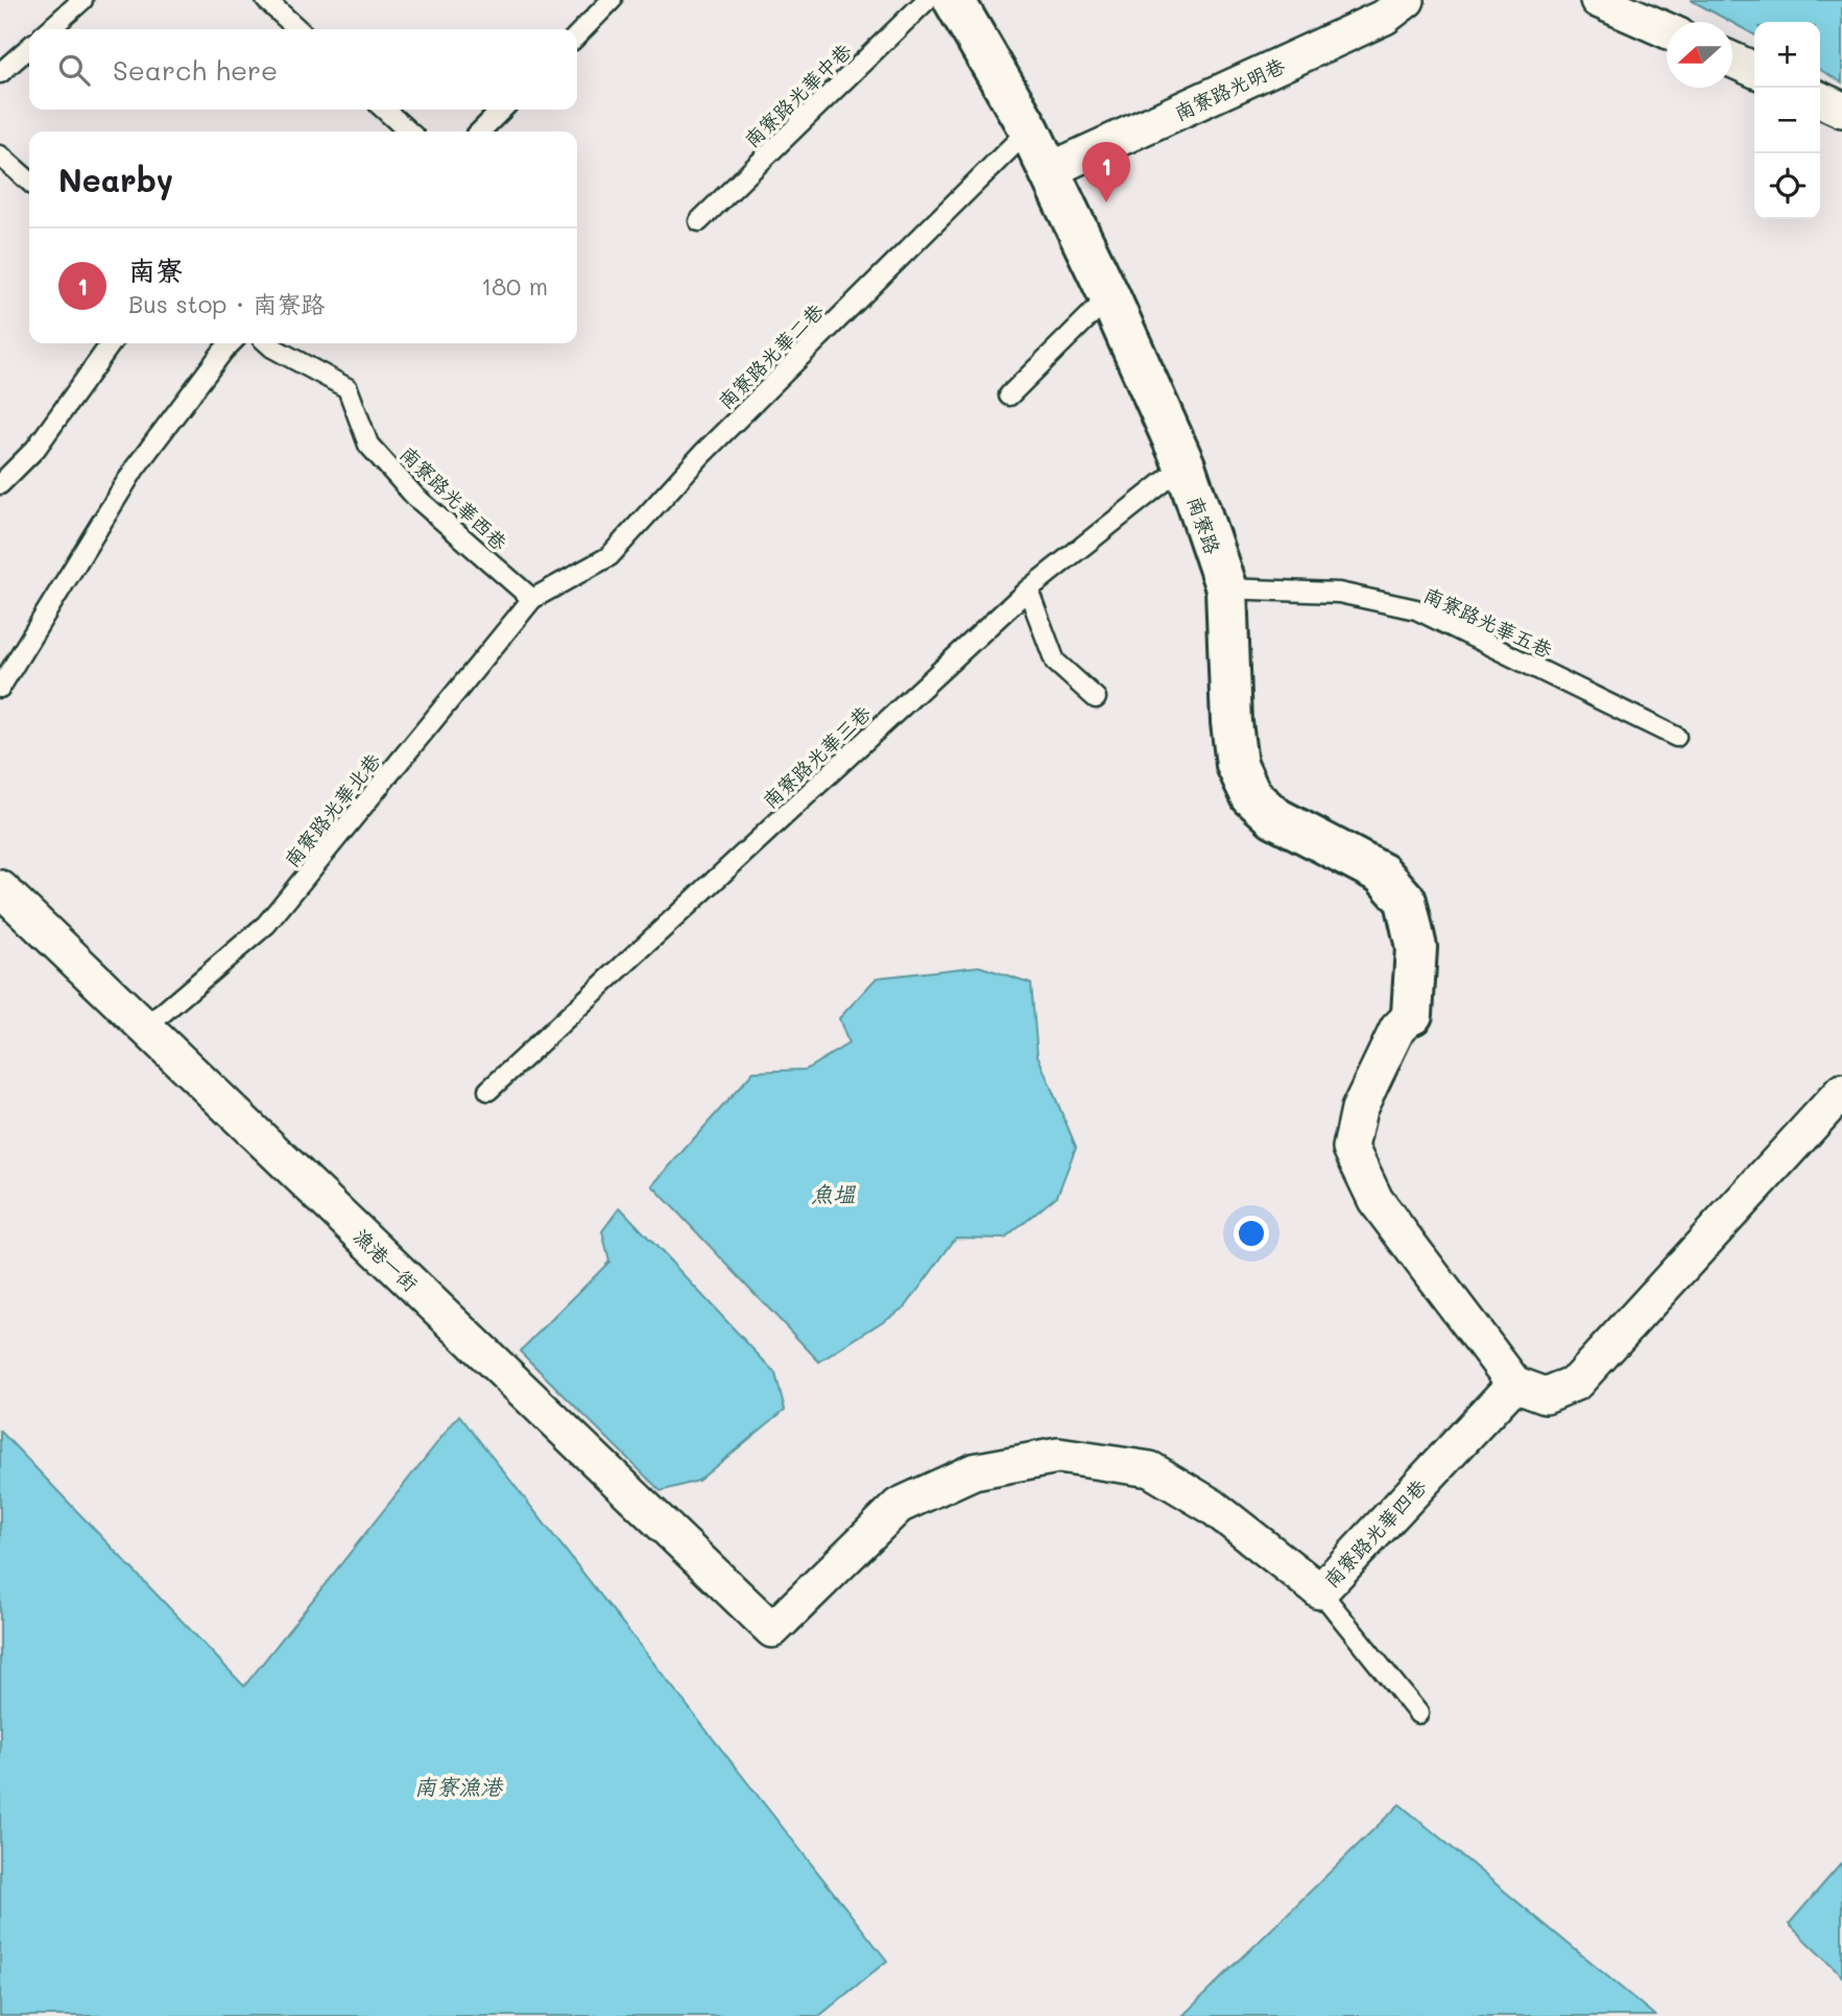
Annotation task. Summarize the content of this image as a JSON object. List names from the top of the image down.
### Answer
{
  "streets": {
    "street": [
      "南寮路光明巷",
      "南寮路",
      "漁港一街",
      "南寮路光華四巷"
    ],
    "lane": [
      "南寮路光華中巷",
      "南寮路光華二巷",
      "南寮路光華西巷",
      "南寮路光華五巷",
      "南寮路光華三巷",
      "南寮路光華北巷"
    ]
  },
  "crossings": [
    ["南寮路光明巷", "南寮路"],
    ["南寮路光華二巷", "南寮路光華西巷"],
    ["南寮路光華二巷", "南寮路"],
    ["南寮路光華二巷", "南寮路光華北巷"],
    ["南寮路光華西巷", "南寮路光華北巷"],
    ["南寮路", "南寮路光華五巷"],
    ["南寮路", "南寮路光華三巷"],
    ["南寮路光華北巷", "漁港一街"],
    ["漁港一街", "南寮路光華四巷"]
  ],
  "water": ["魚塭", "南寮漁港"],
  "north": "left",
  "page": {
    "map_buttons": ["+", "−"],
    "search": "Search here",
    "heading": "Nearby",
    "pins": "1",
    "list": [
      {
        "mark": "1",
        "name": "南寮",
        "note": "Bus stop · 南寮路",
        "value": "180 m"
      }
    ]
  }
}
